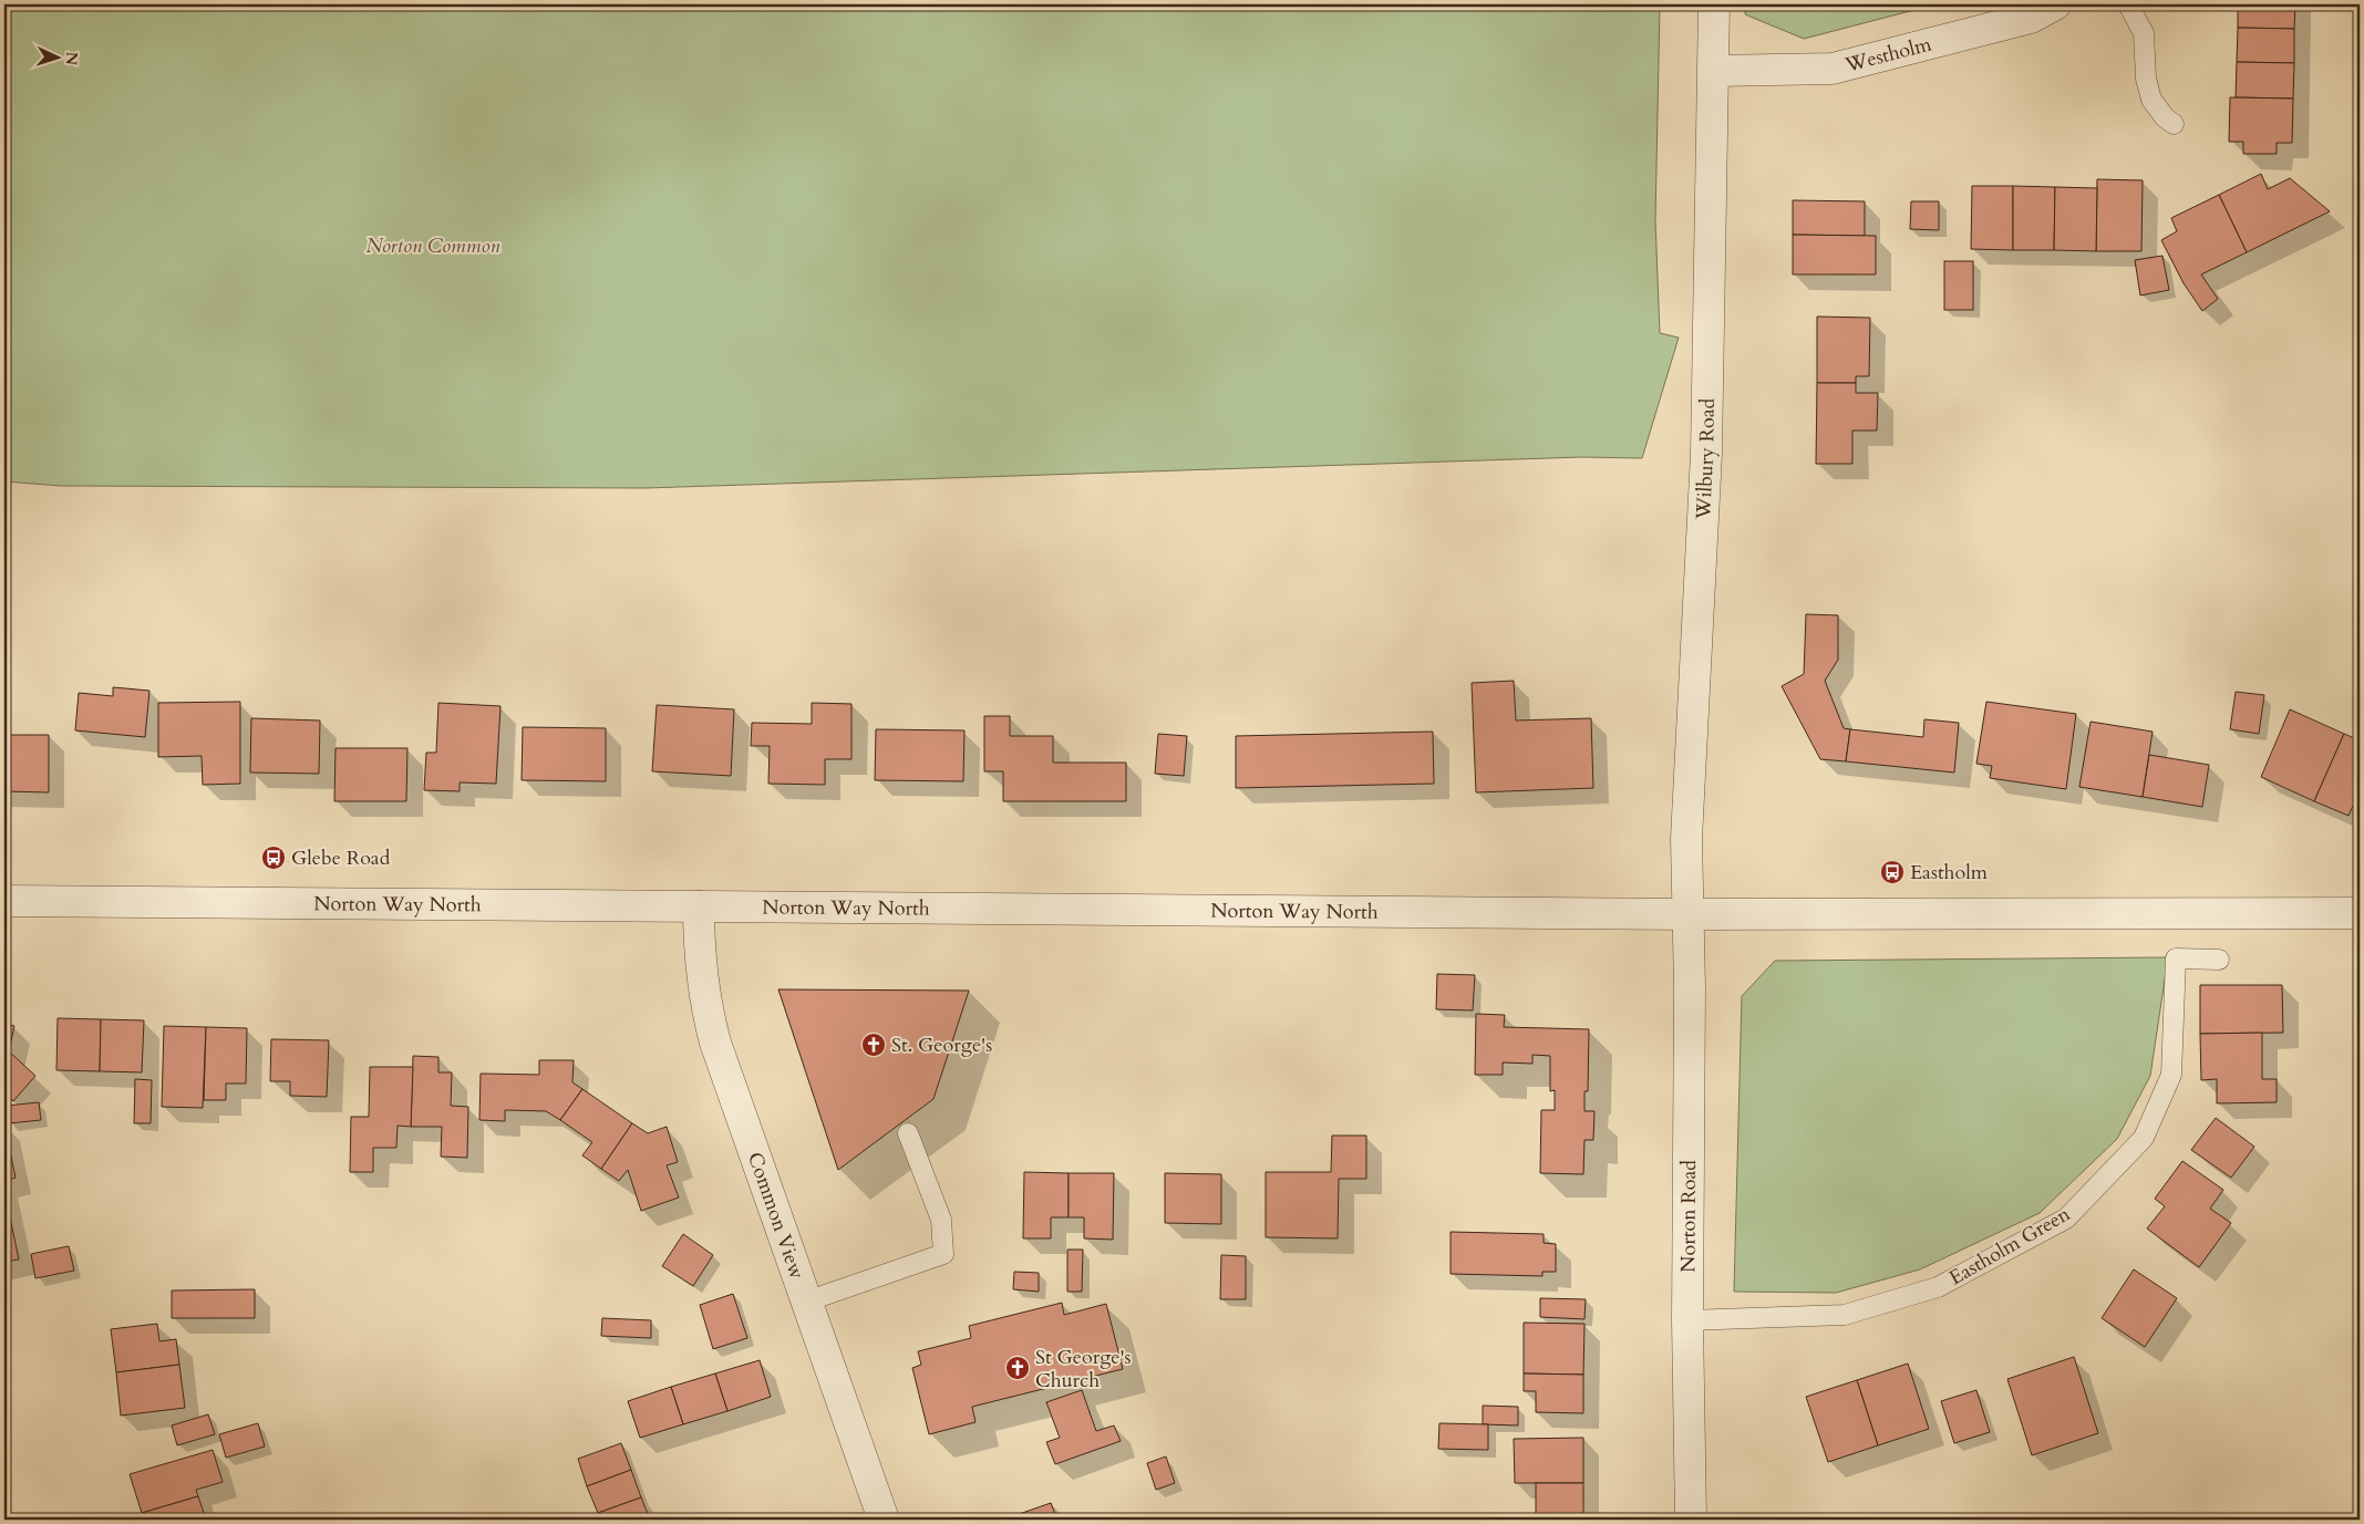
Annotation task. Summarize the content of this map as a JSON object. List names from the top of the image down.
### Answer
{
  "streets": {
    "street": [
      "Westholm",
      "Wilbury Road",
      "Norton Way North",
      "Common View",
      "Norton Road"
    ],
    "lane": ["Eastholm Green"]
  },
  "crossings": [
    ["Westholm", "Wilbury Road"],
    ["Wilbury Road", "Norton Way North"],
    ["Wilbury Road", "Norton Road"],
    ["Norton Way North", "Common View"],
    ["Norton Way North", "Norton Road"],
    ["Norton Road", "Eastholm Green"]
  ],
  "parks": ["Norton Common"],
  "places": {
    "bus stop": ["Glebe Road", "Eastholm"],
    "church": ["St. George's", "St George's Church"]
  },
  "north": "right"
}
